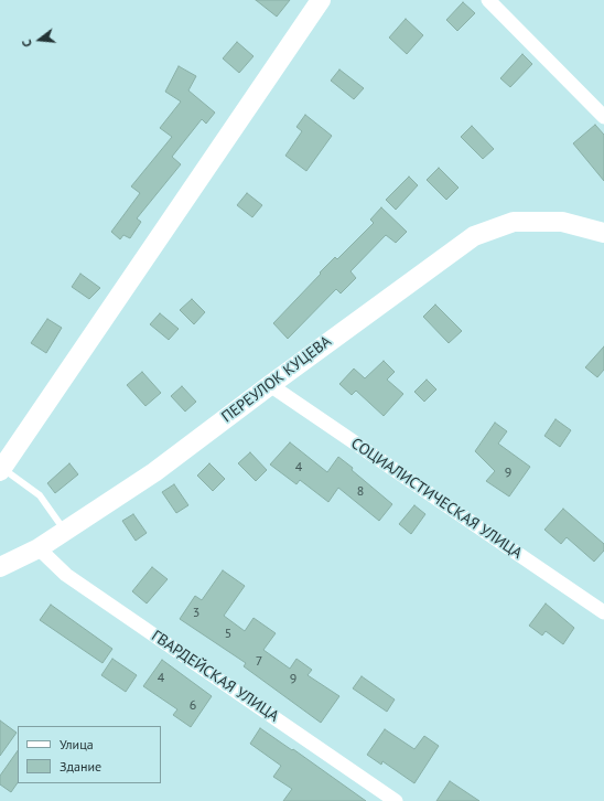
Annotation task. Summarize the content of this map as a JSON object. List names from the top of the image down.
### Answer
{
  "streets": {
    "street": ["ПЕРЕУЛОК КУЦЕВА", "СОЦИАЛИСТИЧЕСКАЯ УЛИЦА", "ГВАРДЕЙСКАЯ УЛИЦА"]
  },
  "crossings": [
    ["ПЕРЕУЛОК КУЦЕВА", "СОЦИАЛИСТИЧЕСКАЯ УЛИЦА"],
    ["ПЕРЕУЛОК КУЦЕВА", "ГВАРДЕЙСКАЯ УЛИЦА"]
  ],
  "house_numbers": [
    "4",
    "9",
    "8",
    "3",
    "5",
    "7",
    "4",
    "9",
    "6"
  ],
  "legend": ["Улица", "Здание"],
  "north": "left"
}
